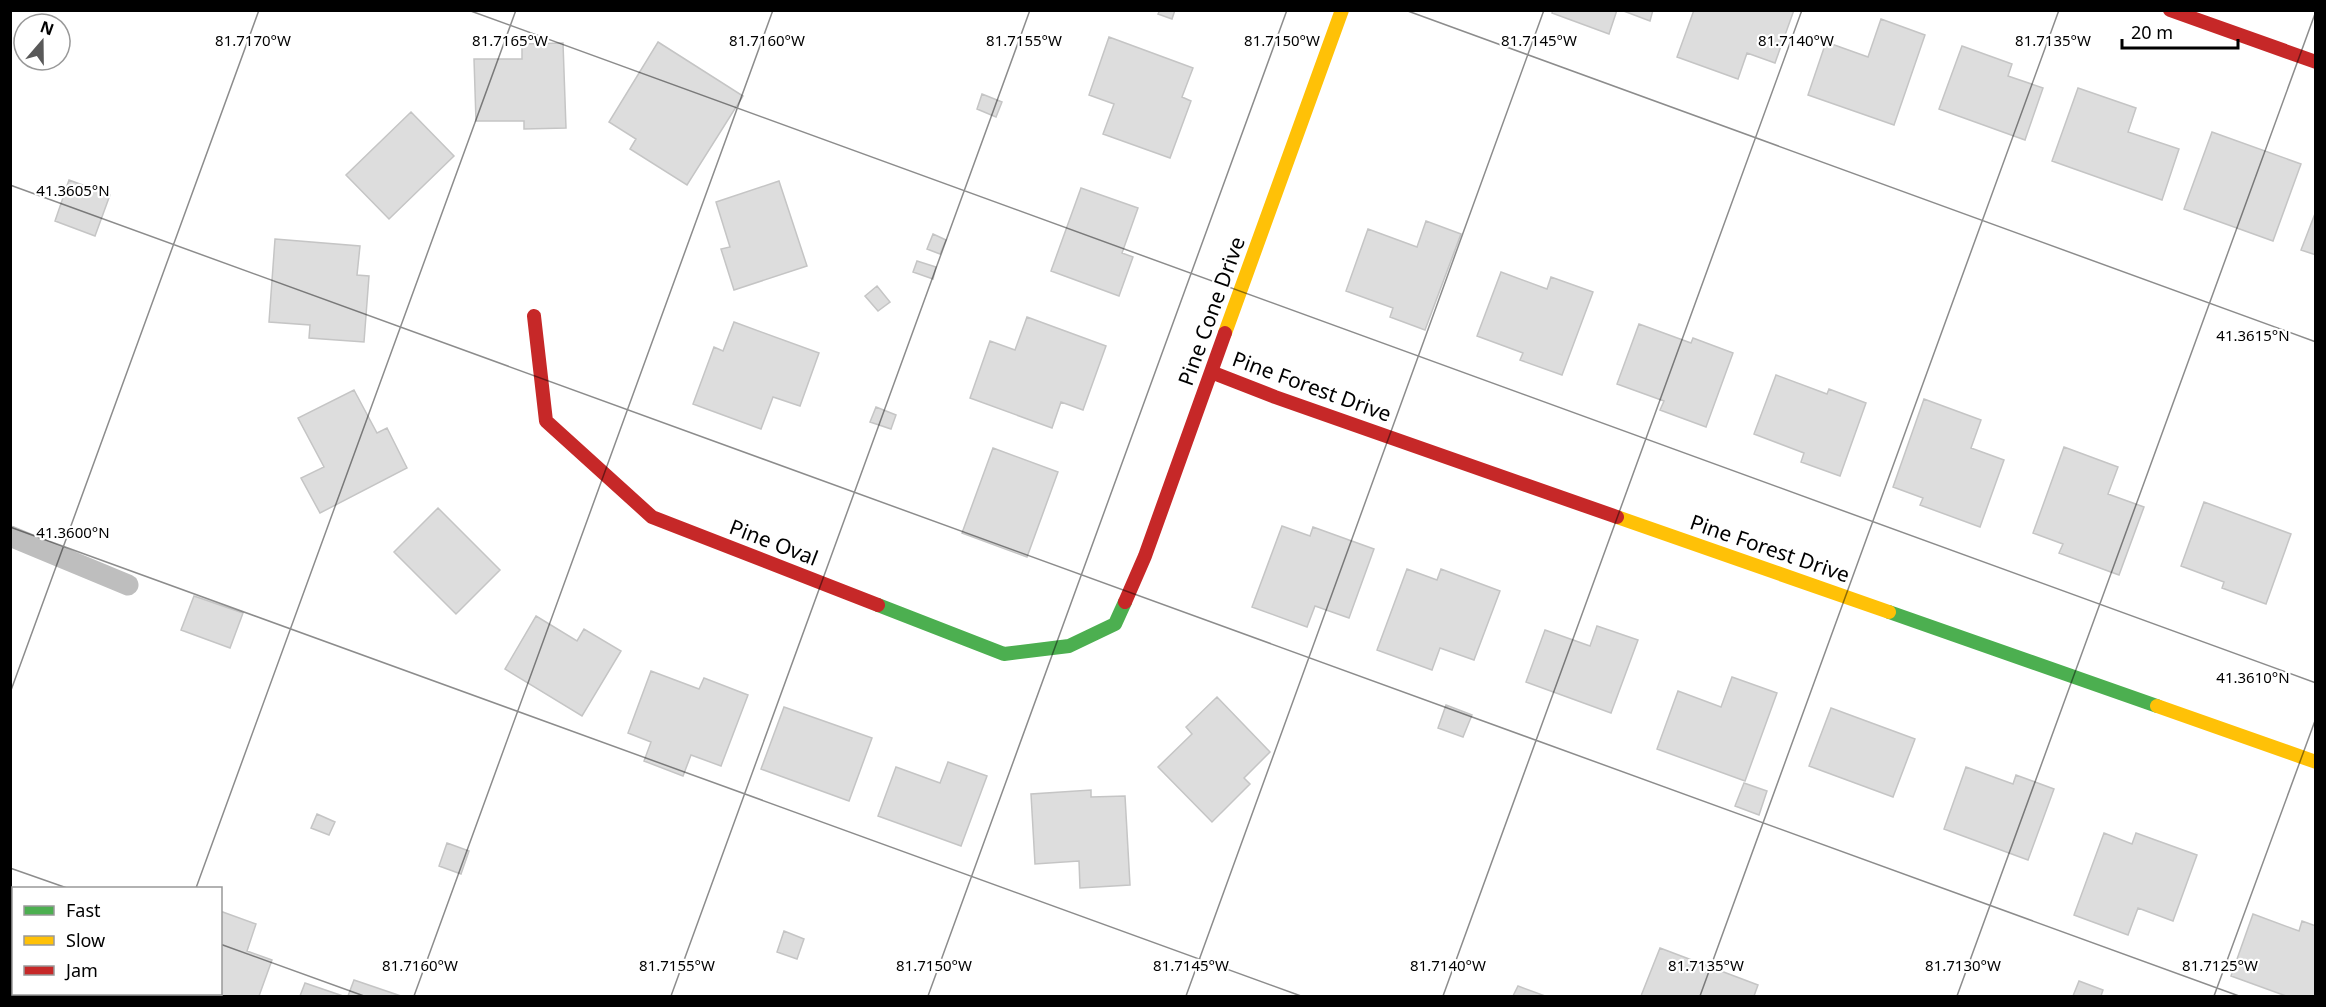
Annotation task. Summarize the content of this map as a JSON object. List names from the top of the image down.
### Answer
{
  "streets": {
    "street": ["Pine Cone Drive", "Pine Forest Drive", "Pine Oval"]
  },
  "crossings": [
    ["Pine Cone Drive", "Pine Forest Drive"],
    ["Pine Cone Drive", "Pine Oval"]
  ],
  "legend": ["Fast", "Slow", "Jam"],
  "scale_bar": "20 m",
  "north": "top",
  "coordinates": [
    "81.7150°W",
    "81.7145°W",
    "81.7140°W",
    "81.7135°W",
    "81.7170°W",
    "81.7165°W",
    "81.7160°W",
    "81.7155°W",
    "41.3605°N",
    "41.3615°N",
    "41.3600°N",
    "41.3610°N",
    "81.7130°W",
    "81.7125°W"
  ]
}
